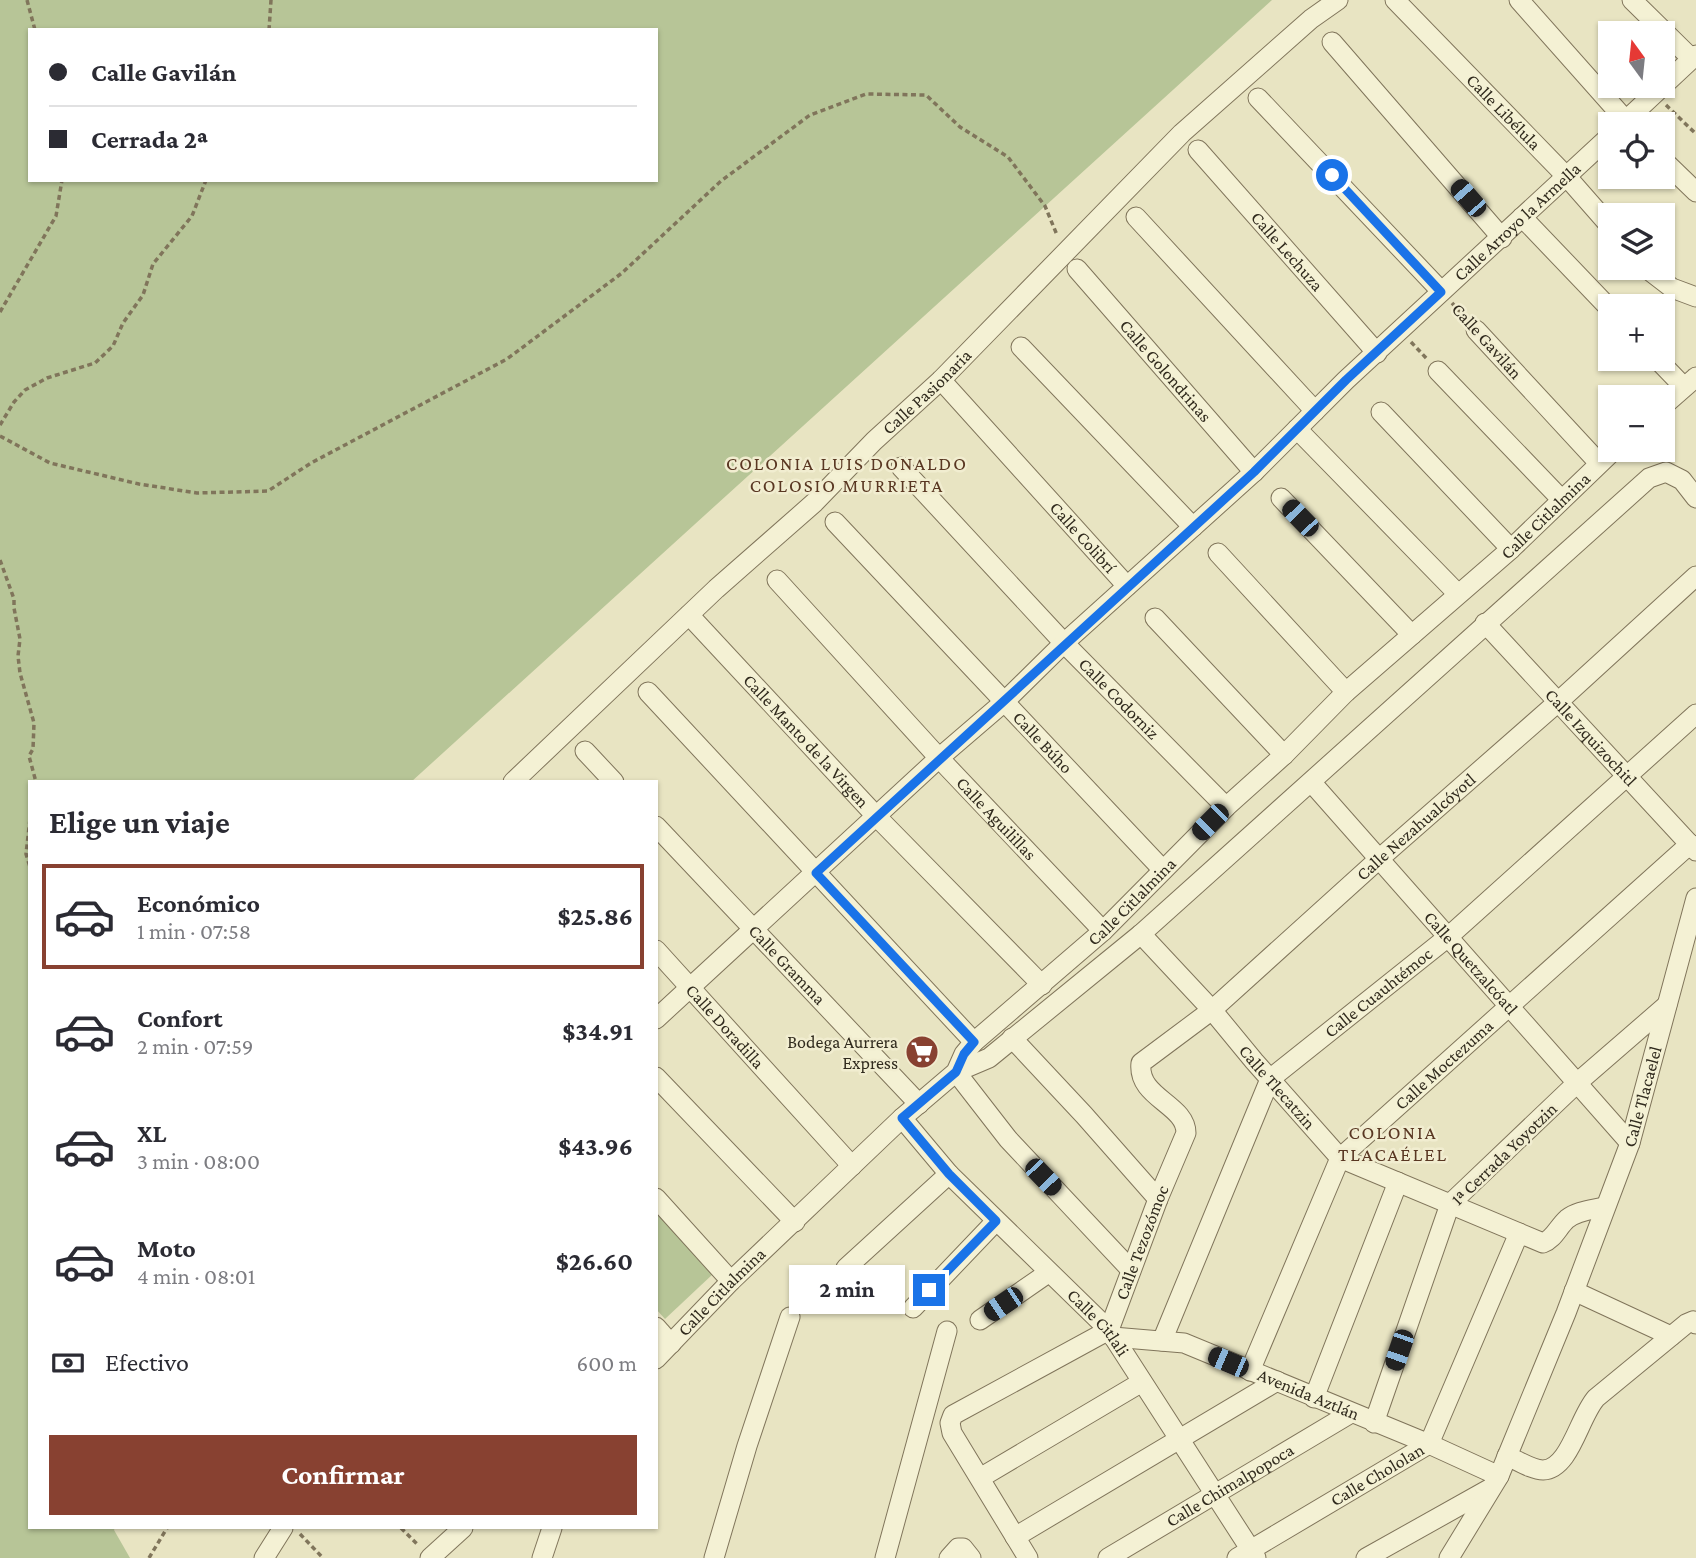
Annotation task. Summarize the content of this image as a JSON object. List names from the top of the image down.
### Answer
{
  "streets": {
    "street": [
      "Calle Libélula",
      "Calle Arroyo la Armella",
      "Calle Lechuza",
      "Calle Gavilán",
      "Calle Golondrinas",
      "Calle Pasionaria",
      "Calle Citlalmina",
      "Calle Colibrí",
      "Calle Codorniz",
      "Calle Izquizochitl",
      "Calle Manto de la Virgen",
      "Calle Búho",
      "Calle Aguilillas",
      "Calle Nezahualcóyotl",
      "Calle Quetzalcóatl",
      "Calle Gramma",
      "Calle Cuauhtémoc",
      "Calle Doradilla",
      "Calle Moctezuma",
      "Calle Tlecatzin",
      "Calle Tlacaelel",
      "1ª Cerrada Yoyotzin",
      "Calle Tezozómoc",
      "Calle Citlali",
      "Avenida Aztlán",
      "Calle Chololan",
      "Calle Chimalpopoca"
    ]
  },
  "crossings": [
    ["Calle Libélula", "Calle Arroyo la Armella"],
    ["Calle Arroyo la Armella", "Calle Lechuza"],
    ["Calle Arroyo la Armella", "Calle Gavilán"],
    ["Calle Arroyo la Armella", "Calle Golondrinas"],
    ["Calle Arroyo la Armella", "Calle Colibrí"],
    ["Calle Arroyo la Armella", "Calle Codorniz"],
    ["Calle Arroyo la Armella", "Calle Manto de la Virgen"],
    ["Calle Arroyo la Armella", "Calle Búho"],
    ["Calle Arroyo la Armella", "Calle Aguilillas"],
    ["Calle Arroyo la Armella", "Calle Gramma"],
    ["Calle Arroyo la Armella", "Calle Doradilla"],
    ["Calle Gavilán", "Calle Citlalmina"],
    ["Calle Golondrinas", "Calle Pasionaria"],
    ["Calle Pasionaria", "Calle Colibrí"],
    ["Calle Pasionaria", "Calle Manto de la Virgen"],
    ["Calle Citlalmina", "Calle Codorniz"],
    ["Calle Citlalmina", "Calle Manto de la Virgen"],
    ["Calle Citlalmina", "Calle Búho"],
    ["Calle Citlalmina", "Calle Aguilillas"],
    ["Calle Citlalmina", "Calle Gramma"],
    ["Calle Citlalmina", "Calle Doradilla"],
    ["Calle Citlalmina", "Calle Citlali"],
    ["Calle Izquizochitl", "Calle Nezahualcóyotl"],
    ["Calle Izquizochitl", "Calle Cuauhtémoc"],
    ["Calle Izquizochitl", "Calle Moctezuma"],
    ["Calle Nezahualcóyotl", "Calle Quetzalcóatl"],
    ["Calle Nezahualcóyotl", "Calle Tlecatzin"],
    ["Calle Nezahualcóyotl", "Calle Tezozómoc"],
    ["Calle Quetzalcóatl", "Calle Cuauhtémoc"],
    ["Calle Quetzalcóatl", "Calle Moctezuma"],
    ["Calle Quetzalcóatl", "Calle Tlacaelel"],
    ["Calle Quetzalcóatl", "1ª Cerrada Yoyotzin"],
    ["Calle Cuauhtémoc", "Calle Tlecatzin"],
    ["Calle Cuauhtémoc", "Avenida Aztlán"],
    ["Calle Moctezuma", "Calle Tlecatzin"],
    ["Calle Moctezuma", "Avenida Aztlán"],
    ["Calle Tlecatzin", "Calle Tlacaelel"],
    ["Calle Tlecatzin", "1ª Cerrada Yoyotzin"],
    ["Calle Tlecatzin", "Calle Chololan"],
    ["Calle Tlacaelel", "1ª Cerrada Yoyotzin"],
    ["Calle Tlacaelel", "Avenida Aztlán"],
    ["1ª Cerrada Yoyotzin", "Avenida Aztlán"],
    ["Calle Tezozómoc", "Calle Citlali"],
    ["Calle Tezozómoc", "Avenida Aztlán"],
    ["Calle Citlali", "Avenida Aztlán"],
    ["Calle Citlali", "Calle Chololan"],
    ["Calle Citlali", "Calle Chimalpopoca"],
    ["Avenida Aztlán", "Calle Chololan"],
    ["Avenida Aztlán", "Calle Chimalpopoca"]
  ],
  "districts": ["COLONIA LUIS DONALDO COLOSIO MURRIETA", "COLONIA TLACAÉLEL"],
  "places": {
    "supermarket": ["Bodega Aurrera Express"]
  },
  "north": "top",
  "page": {
    "map_buttons": ["+", "−"],
    "banner": ["Calle Gavilán", "Cerrada 2ª"],
    "heading": "Elige un viaje",
    "list": [
      {
        "name": "Económico",
        "note": "1 min · 07:58",
        "value": "$25.86"
      },
      {
        "name": "Confort",
        "note": "2 min · 07:59",
        "value": "$34.91"
      },
      {
        "name": "XL",
        "note": "3 min · 08:00",
        "value": "$43.96"
      },
      {
        "name": "Moto",
        "note": "4 min · 08:01",
        "value": "$26.60"
      }
    ],
    "bubble": "2 min",
    "pay": ["Efectivo", "600 m"],
    "buttons": "Confirmar"
  }
}
